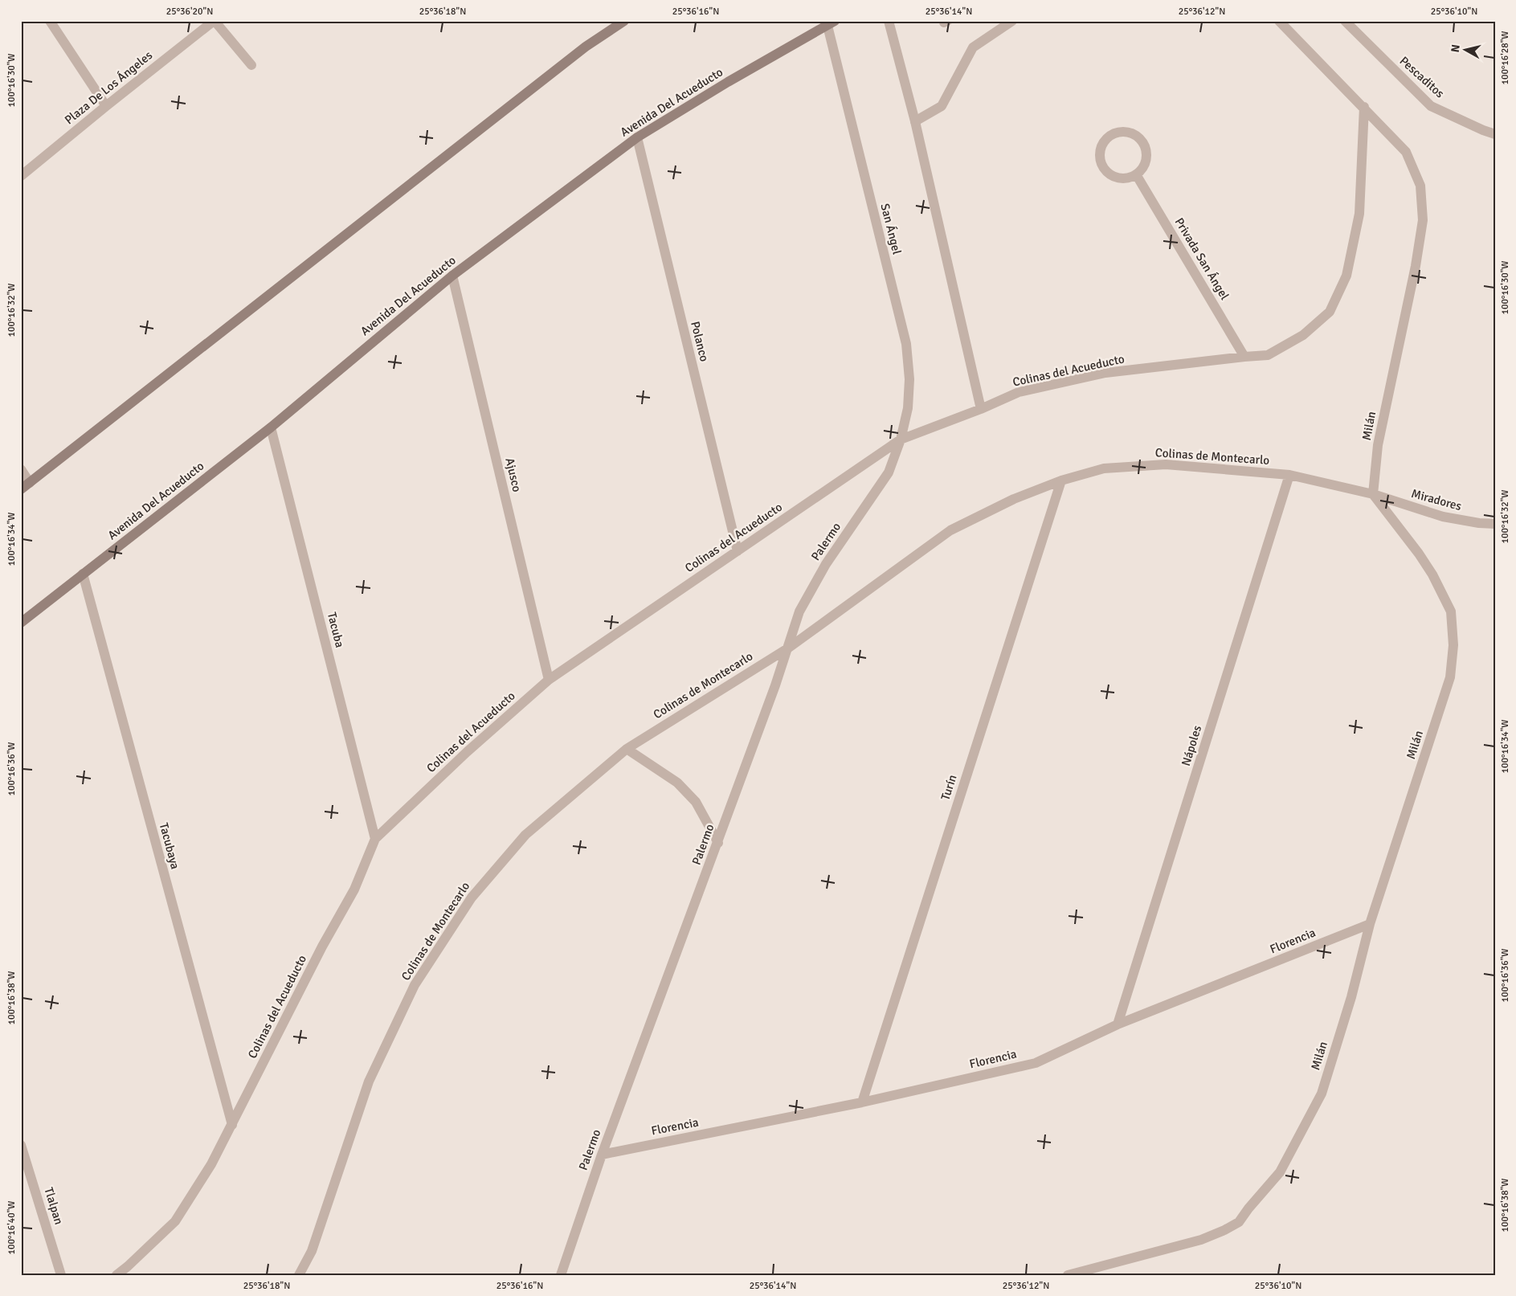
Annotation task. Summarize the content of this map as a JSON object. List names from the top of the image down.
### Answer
{
  "streets": {
    "street": [
      "Pescaditos",
      "Plaza De Los Ángeles",
      "Avenida Del Acueducto",
      "San Ángel",
      "Privada San Ángel",
      "Polanco",
      "Colinas del Acueducto",
      "Milán",
      "Colinas de Montecarlo",
      "Ajusco",
      "Miradores",
      "Palermo",
      "Tacuba",
      "Nápoles",
      "Turín",
      "Tacubaya",
      "Florencia",
      "Tlalpan"
    ]
  },
  "crossings": [
    ["Avenida Del Acueducto", "San Ángel"],
    ["Avenida Del Acueducto", "Polanco"],
    ["Avenida Del Acueducto", "Ajusco"],
    ["Avenida Del Acueducto", "Tacuba"],
    ["Avenida Del Acueducto", "Tacubaya"],
    ["San Ángel", "Colinas del Acueducto"],
    ["San Ángel", "Palermo"],
    ["Privada San Ángel", "Colinas del Acueducto"],
    ["Polanco", "Colinas del Acueducto"],
    ["Colinas del Acueducto", "Milán"],
    ["Colinas del Acueducto", "Ajusco"],
    ["Colinas del Acueducto", "Palermo"],
    ["Colinas del Acueducto", "Tacuba"],
    ["Colinas del Acueducto", "Tacubaya"],
    ["Milán", "Colinas de Montecarlo"],
    ["Milán", "Miradores"],
    ["Milán", "Florencia"],
    ["Colinas de Montecarlo", "Miradores"],
    ["Colinas de Montecarlo", "Palermo"],
    ["Colinas de Montecarlo", "Nápoles"],
    ["Colinas de Montecarlo", "Turín"],
    ["Palermo", "Florencia"],
    ["Nápoles", "Florencia"],
    ["Turín", "Florencia"]
  ],
  "north": "left",
  "coordinates": [
    "25°36'20\"N",
    "25°36'18\"N",
    "25°36'16\"N",
    "25°36'14\"N",
    "25°36'12\"N",
    "25°36'10\"N",
    "100°16'28\"W",
    "100°16'30\"W",
    "100°16'32\"W",
    "100°16'34\"W",
    "100°16'36\"W",
    "100°16'38\"W",
    "100°16'40\"W"
  ]
}
